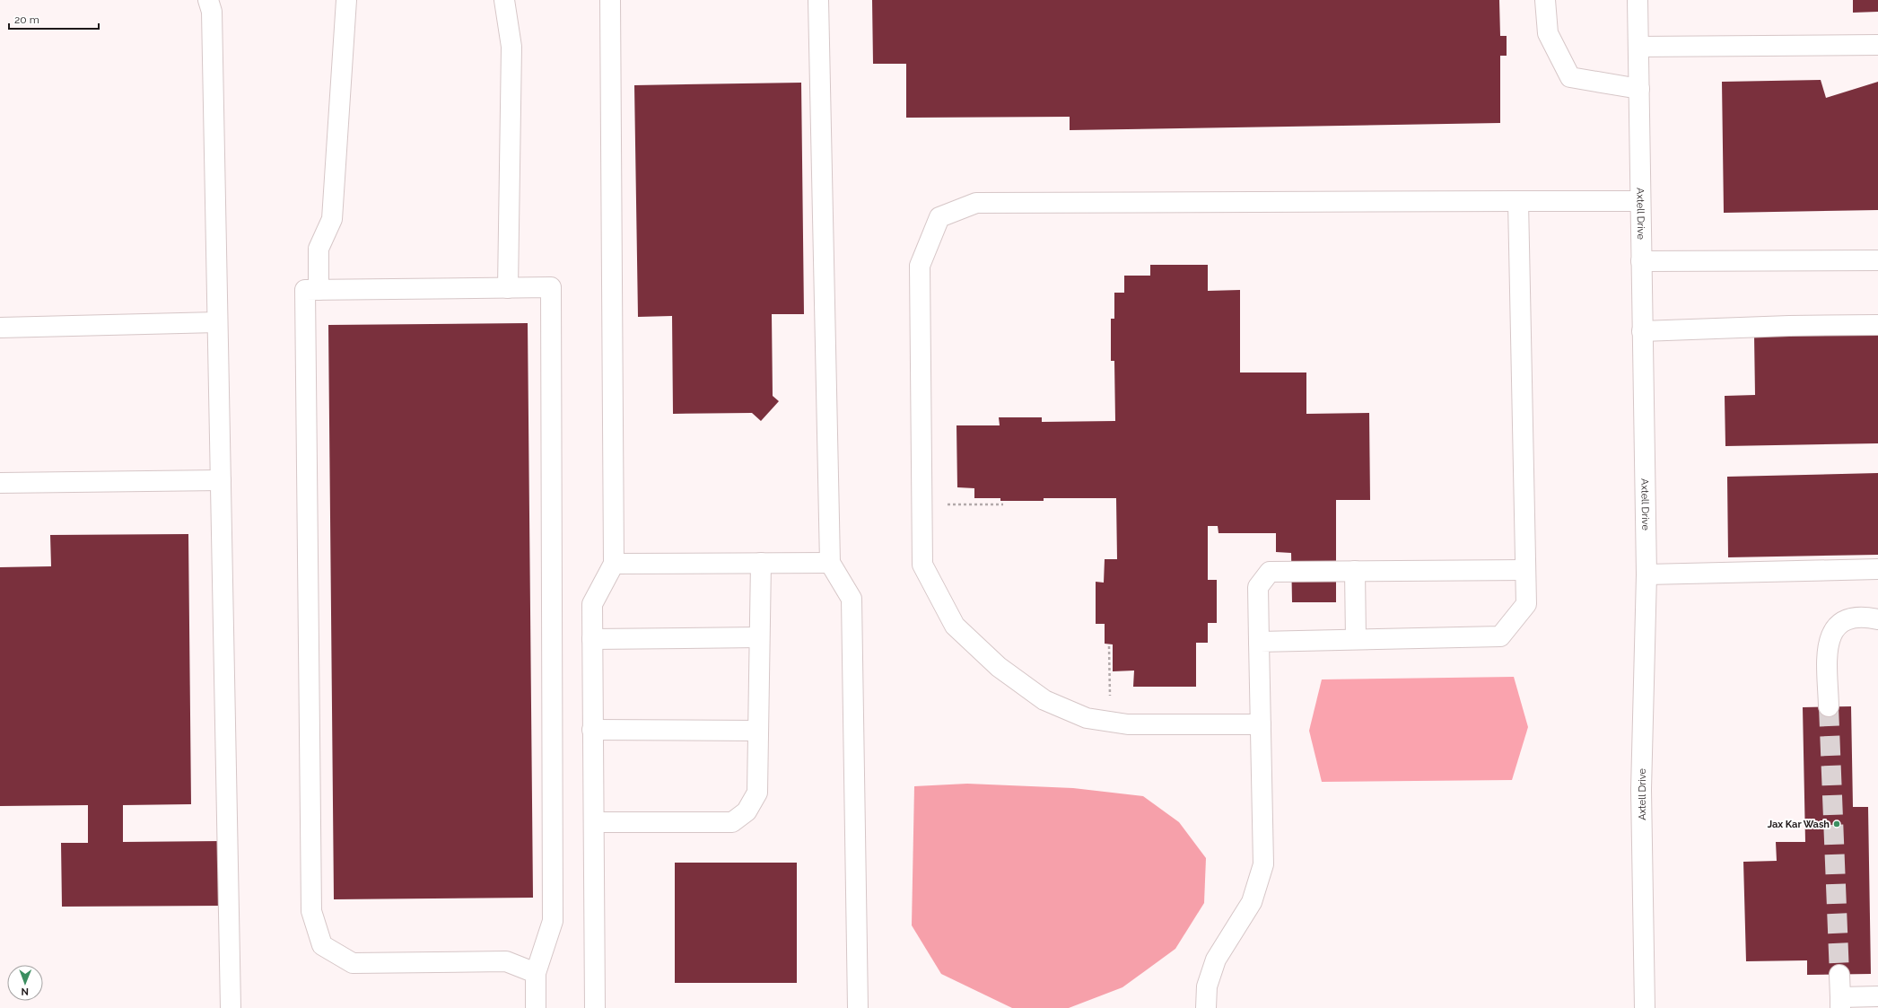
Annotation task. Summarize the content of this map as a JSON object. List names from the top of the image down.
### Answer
{
  "streets": {
    "street": ["Axtell Drive"]
  },
  "places": ["Jax Kar Wash"],
  "scale_bar": "20 m",
  "north": "bottom"
}
